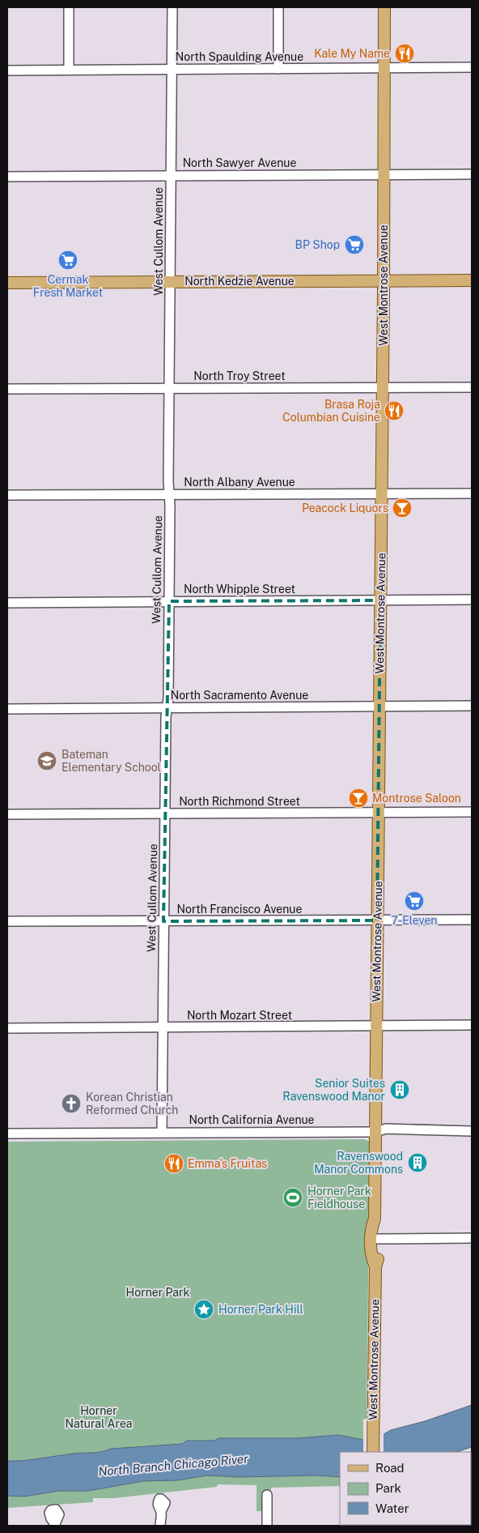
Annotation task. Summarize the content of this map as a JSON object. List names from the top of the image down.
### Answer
{
  "streets": {
    "main road": ["North Kedzie Avenue", "West Montrose Avenue"],
    "street": [
      "North Spaulding Avenue",
      "North Sawyer Avenue",
      "West Cullom Avenue",
      "North Troy Street",
      "North Albany Avenue",
      "North Whipple Street",
      "North Sacramento Avenue",
      "North Richmond Street",
      "North Francisco Avenue",
      "North Mozart Street",
      "North California Avenue"
    ]
  },
  "crossings": [
    ["North Spaulding Avenue", "West Cullom Avenue"],
    ["North Spaulding Avenue", "West Montrose Avenue"],
    ["North Sawyer Avenue", "West Cullom Avenue"],
    ["North Sawyer Avenue", "West Montrose Avenue"],
    ["West Cullom Avenue", "North Kedzie Avenue"],
    ["West Cullom Avenue", "North Troy Street"],
    ["West Cullom Avenue", "North Albany Avenue"],
    ["West Cullom Avenue", "North Whipple Street"],
    ["West Cullom Avenue", "North Sacramento Avenue"],
    ["West Cullom Avenue", "North Richmond Street"],
    ["West Cullom Avenue", "North Francisco Avenue"],
    ["West Cullom Avenue", "North Mozart Street"],
    ["West Cullom Avenue", "North California Avenue"],
    ["North Kedzie Avenue", "West Montrose Avenue"],
    ["West Montrose Avenue", "North Troy Street"],
    ["West Montrose Avenue", "North Albany Avenue"],
    ["West Montrose Avenue", "North Whipple Street"],
    ["West Montrose Avenue", "North Sacramento Avenue"],
    ["West Montrose Avenue", "North Richmond Street"],
    ["West Montrose Avenue", "North Francisco Avenue"],
    ["West Montrose Avenue", "North Mozart Street"],
    ["West Montrose Avenue", "North California Avenue"]
  ],
  "water": ["North Branch Chicago River"],
  "parks": ["Horner Park", "Horner Natural Area"],
  "places": {
    "restaurant": ["Kale My Name", "Brasa Roja Columbian Cuisine", "Emma's Fruitas"],
    "supermarket": ["BP Shop", "Cermak Fresh Market", "7-Eleven"],
    "bar": ["Peacock Liquors", "Montrose Saloon"],
    "school or university": ["Bateman Elementary School"],
    "building": ["Senior Suites Ravenswood Manor", "Ravenswood Manor Commons"],
    "church": ["Korean Christian Reformed Church"],
    "sports": ["Horner Park Fieldhouse"],
    "place": ["Horner Park Hill"]
  },
  "legend": ["Road", "Park", "Water"]
}
